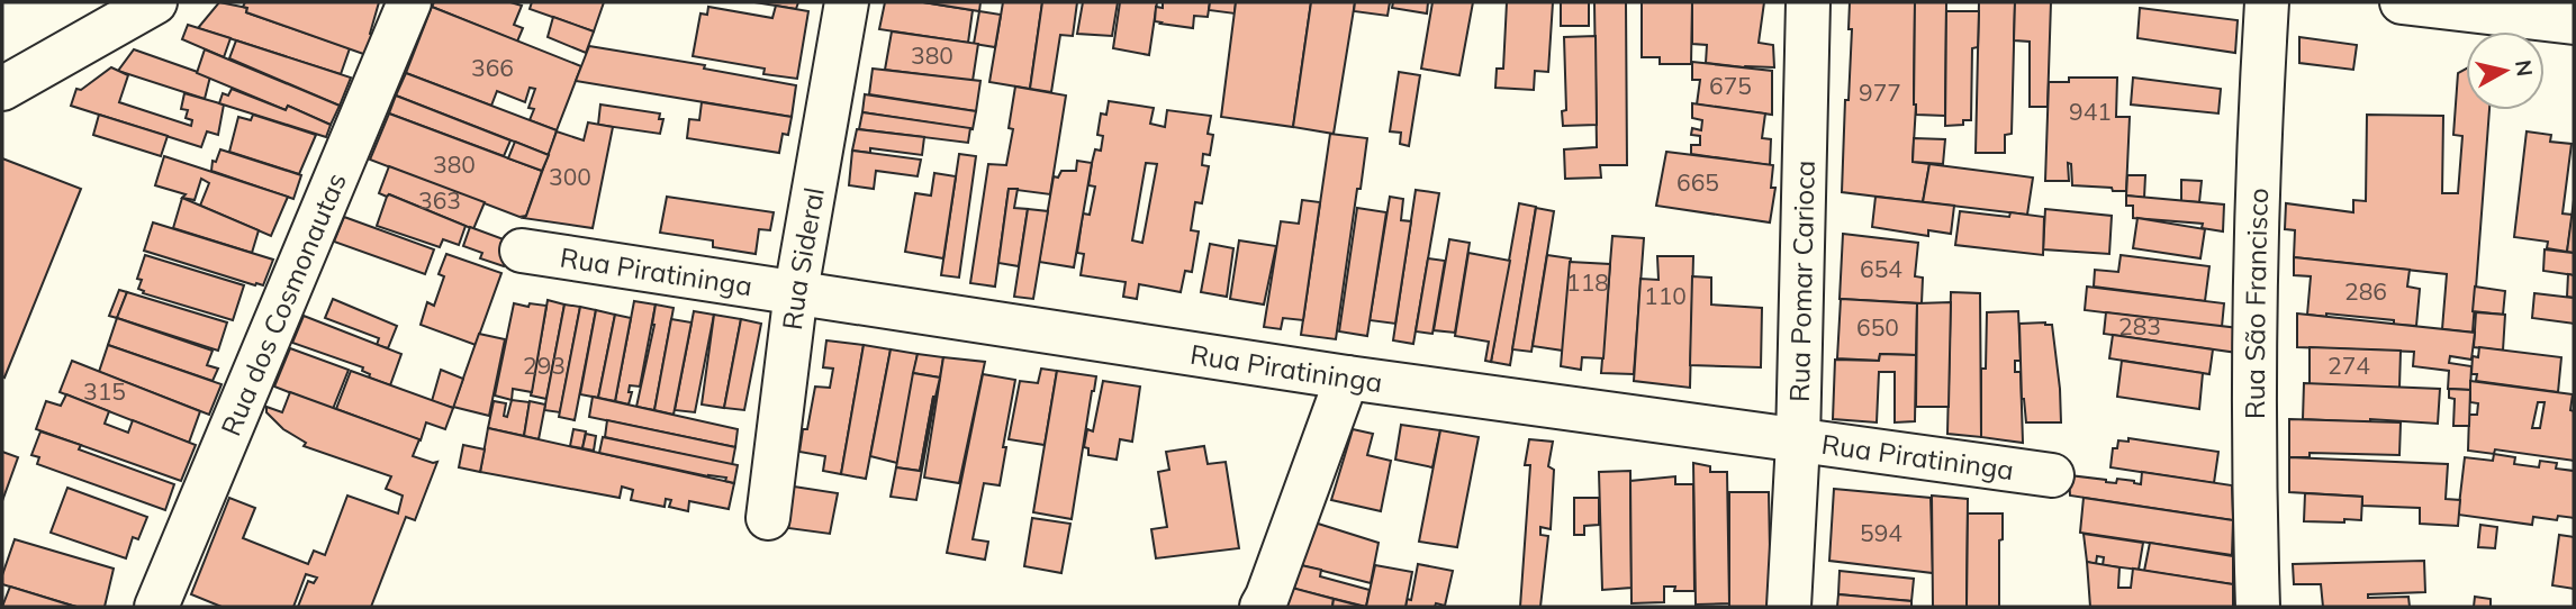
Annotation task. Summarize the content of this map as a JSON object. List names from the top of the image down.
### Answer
{
  "streets": {
    "street": [
      "Rua Sideral",
      "Rua Piratininga",
      "Rua Pomar Carioca",
      "Rua dos Cosmonautas",
      "Rua São Francisco"
    ]
  },
  "crossings": [
    ["Rua Sideral", "Rua Piratininga"],
    ["Rua Piratininga", "Rua Pomar Carioca"]
  ],
  "house_numbers": [
    "380",
    "366",
    "675",
    "977",
    "941",
    "380",
    "300",
    "665",
    "363",
    "654",
    "118",
    "286",
    "110",
    "283",
    "650",
    "293",
    "274",
    "315",
    "594"
  ],
  "north": "right"
}
